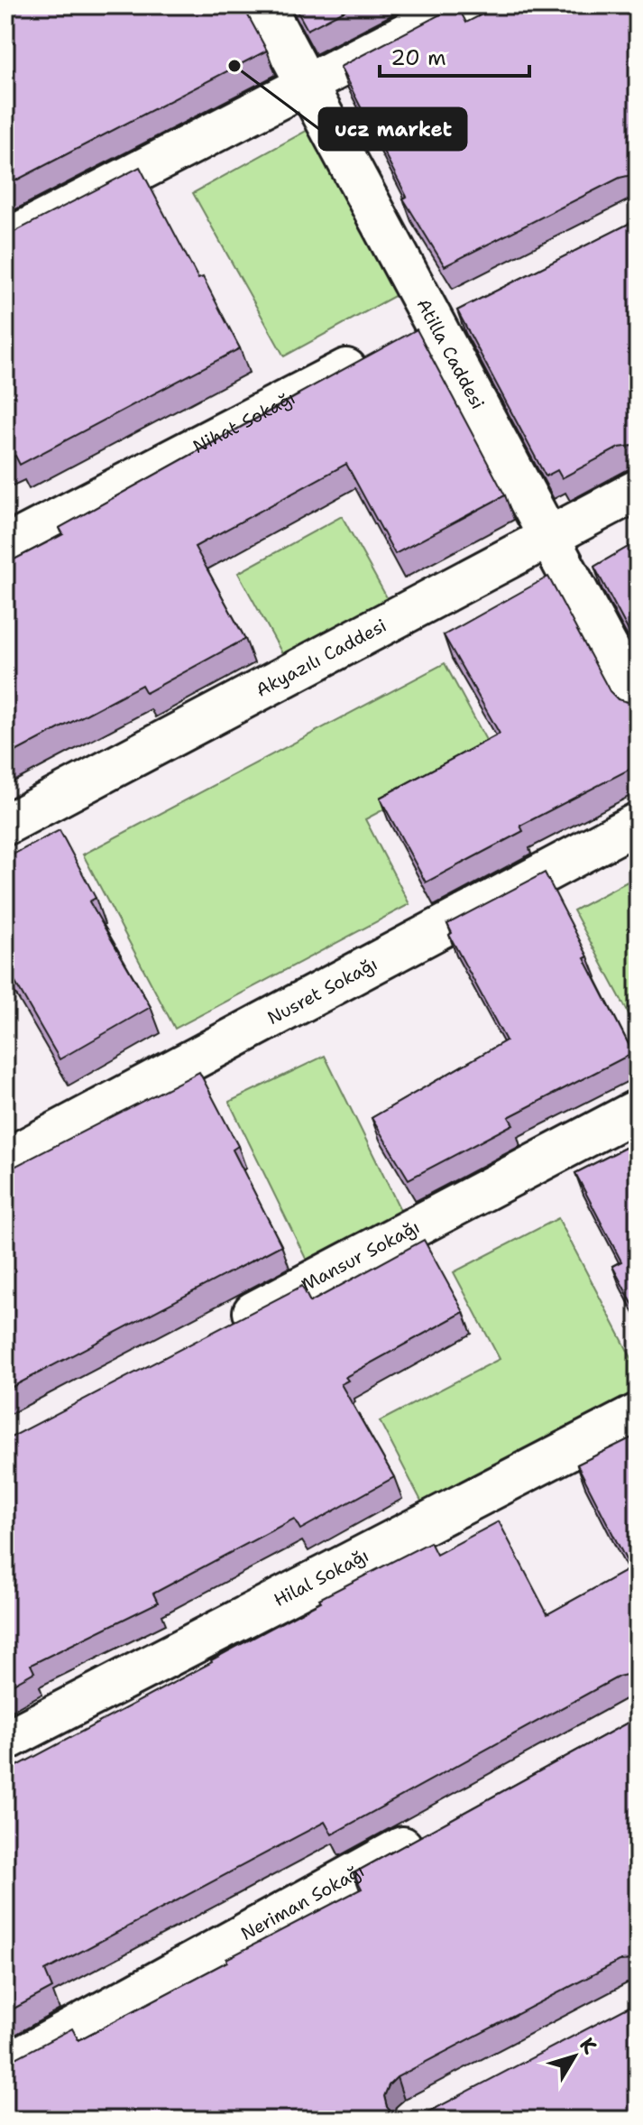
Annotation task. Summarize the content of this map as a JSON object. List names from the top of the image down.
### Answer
{
  "streets": {
    "street": [
      "Atilla Caddesi",
      "Nihat Sokağı",
      "Akyazılı Caddesi",
      "Nusret Sokağı",
      "Mansur Sokağı",
      "Hilal Sokağı",
      "Neriman Sokağı"
    ]
  },
  "crossings": [
    ["Atilla Caddesi", "Akyazılı Caddesi"]
  ],
  "places": ["ucz market"],
  "scale_bar": "20 m",
  "north": "top right"
}
